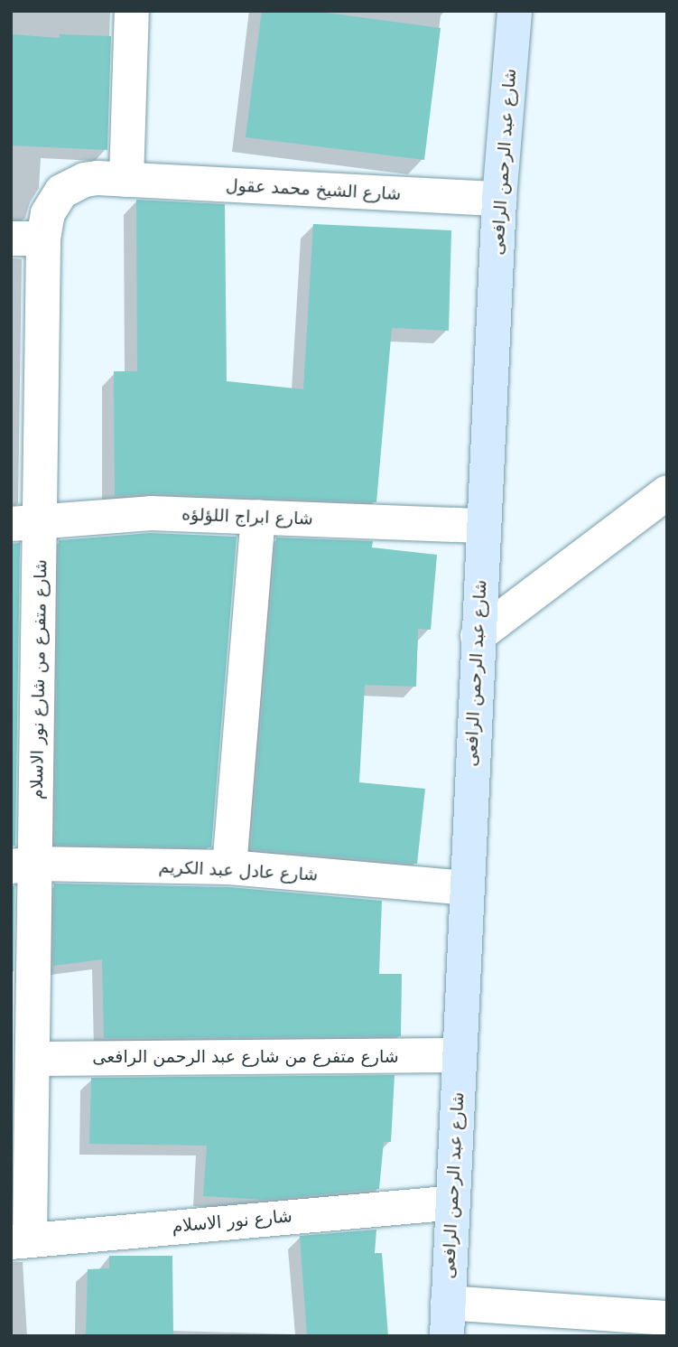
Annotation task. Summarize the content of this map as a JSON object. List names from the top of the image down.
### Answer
{
  "streets": {
    "street": [
      "شارع عبد الرحمن الرافعى",
      "شارع الشيخ محمد عقول",
      "شارع ابراج اللؤلؤه",
      "شارع متفرع من شارع نور الاسلام",
      "شارع عادل عبد الكريم",
      "شارع متفرع من شارع عبد الرحمن الرافعى",
      "شارع نور الاسلام"
    ]
  },
  "crossings": [
    ["شارع عبد الرحمن الرافعى", "شارع الشيخ محمد عقول"],
    ["شارع عبد الرحمن الرافعى", "شارع ابراج اللؤلؤه"],
    ["شارع عبد الرحمن الرافعى", "شارع عادل عبد الكريم"],
    ["شارع عبد الرحمن الرافعى", "شارع متفرع من شارع عبد الرحمن الرافعى"],
    ["شارع عبد الرحمن الرافعى", "شارع نور الاسلام"],
    ["شارع الشيخ محمد عقول", "شارع متفرع من شارع نور الاسلام"],
    ["شارع ابراج اللؤلؤه", "شارع متفرع من شارع نور الاسلام"],
    ["شارع متفرع من شارع نور الاسلام", "شارع عادل عبد الكريم"],
    ["شارع متفرع من شارع نور الاسلام", "شارع متفرع من شارع عبد الرحمن الرافعى"],
    ["شارع متفرع من شارع نور الاسلام", "شارع نور الاسلام"]
  ]
}
